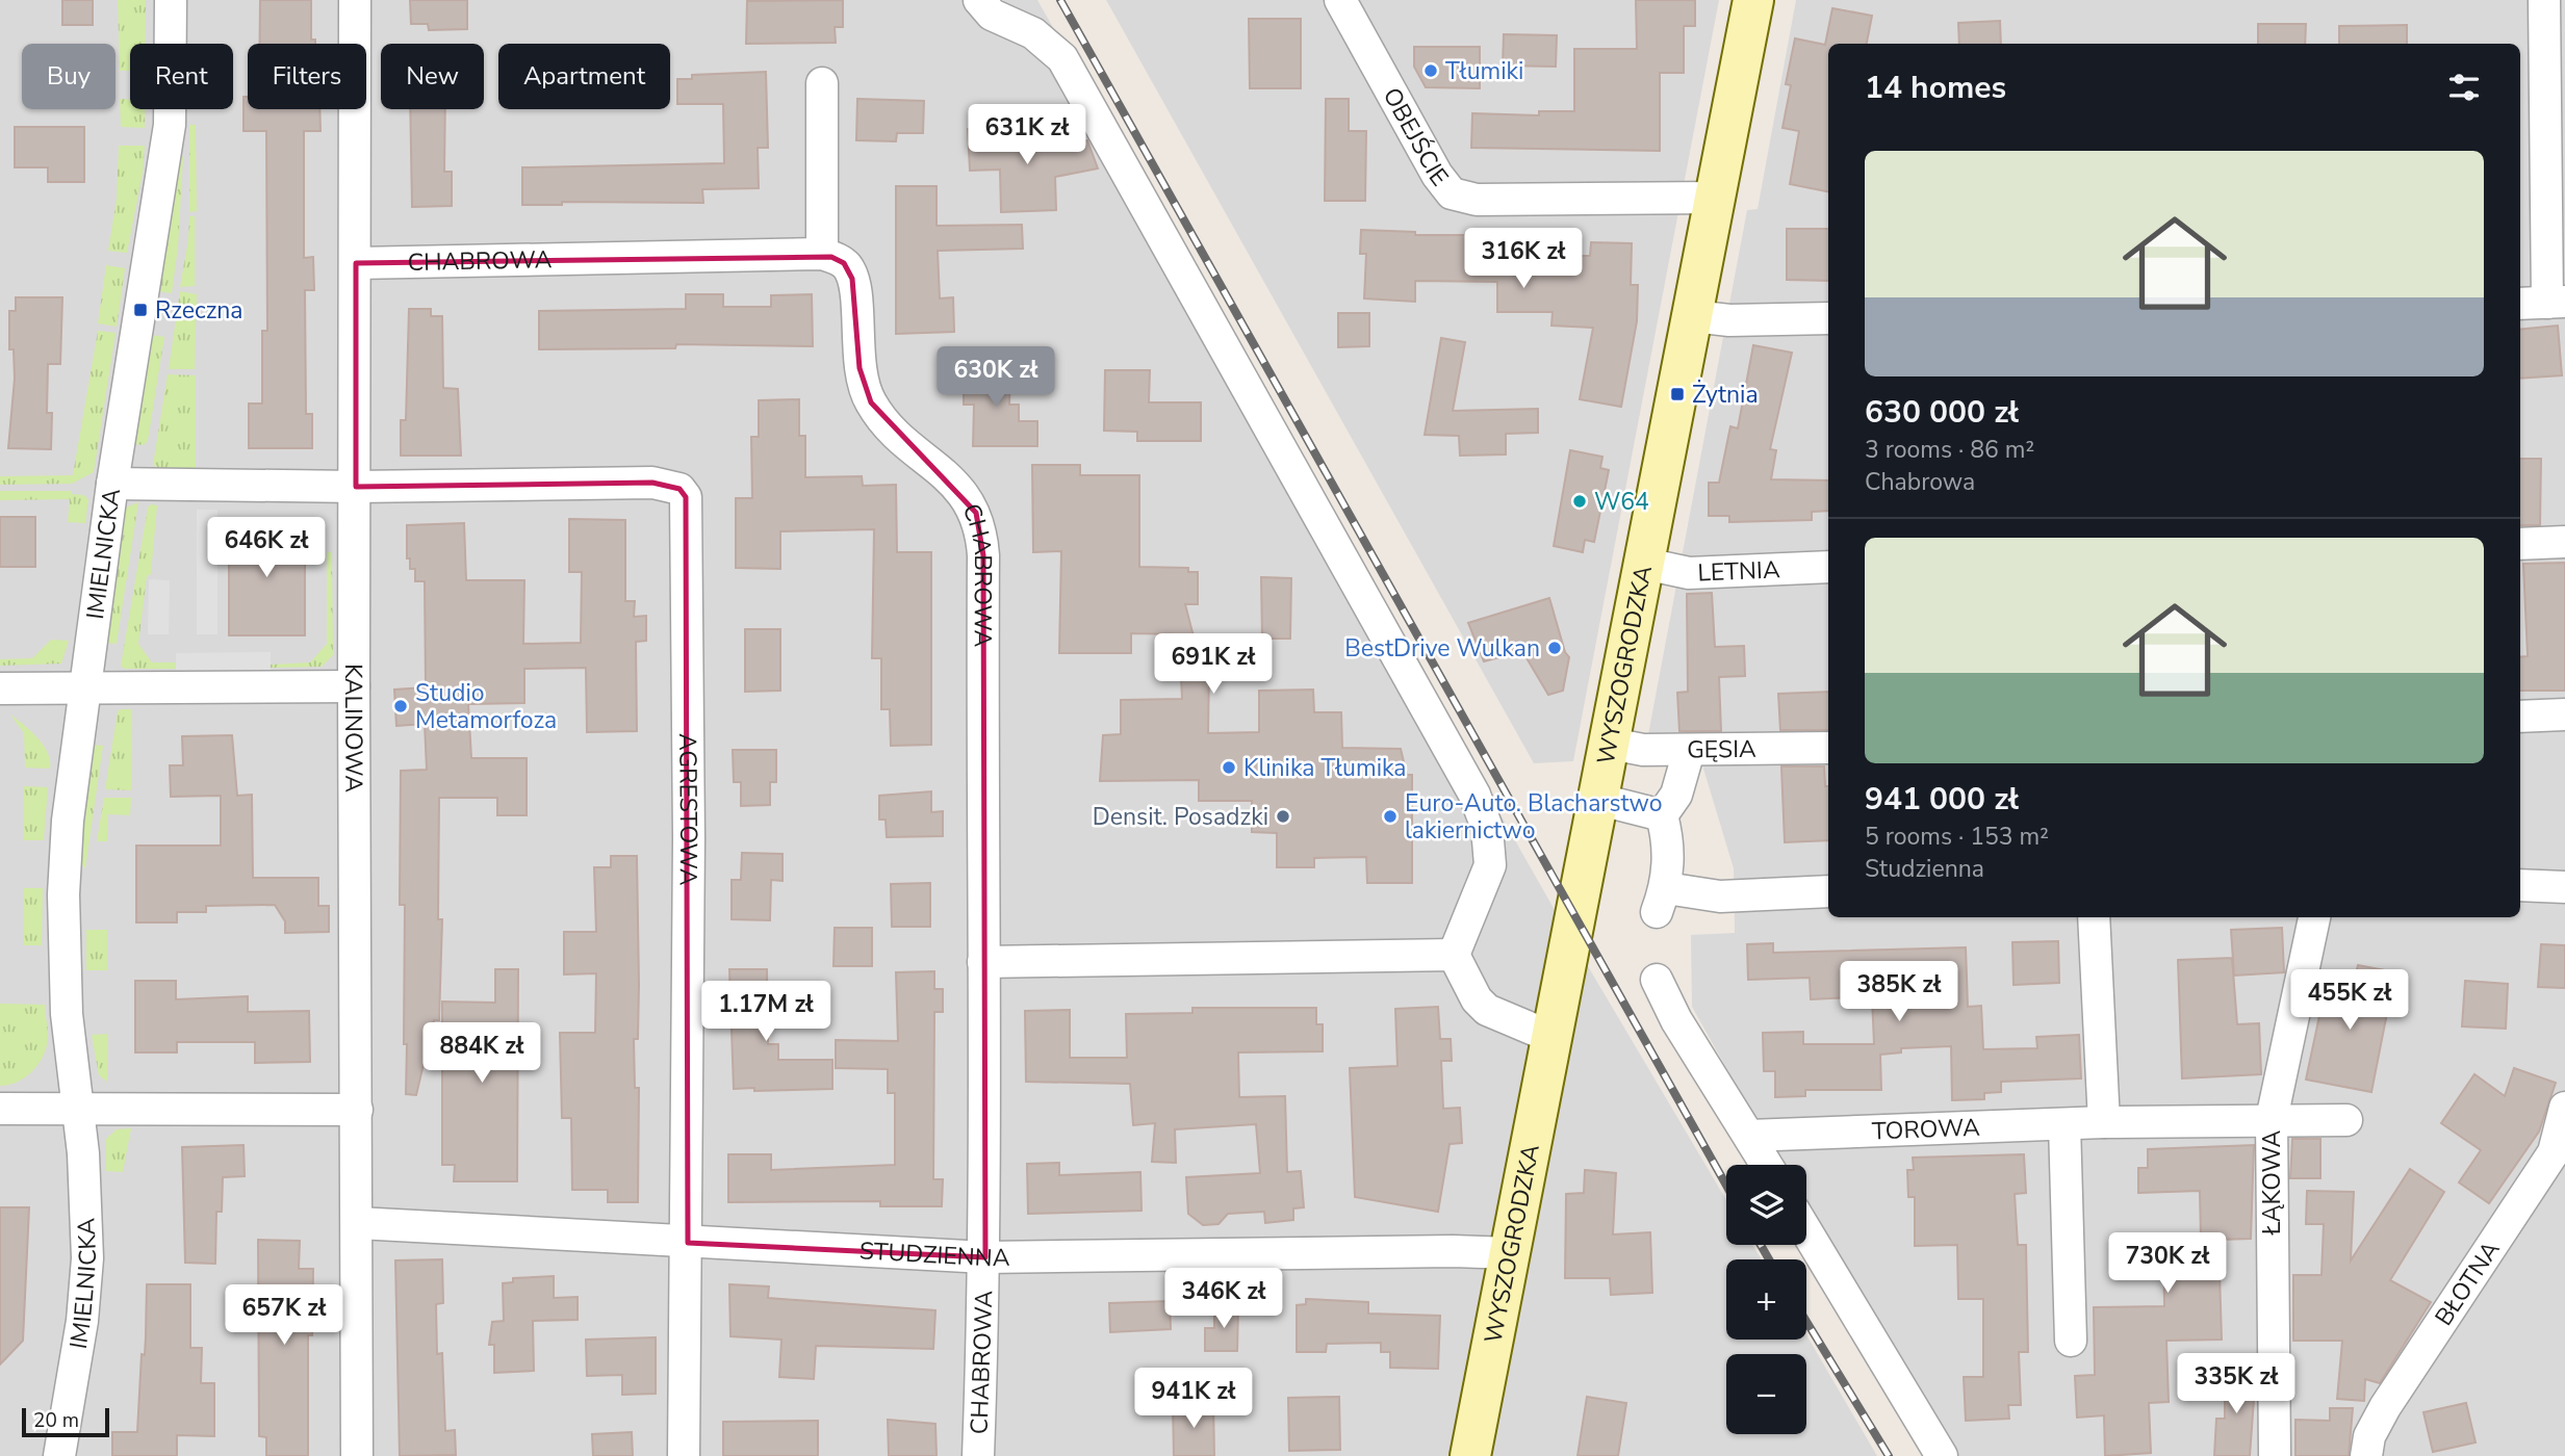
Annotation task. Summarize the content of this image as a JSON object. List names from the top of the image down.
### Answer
{
  "streets": {
    "street": [
      "OBEJŚCIE",
      "CHABROWA",
      "IMIELNICKA",
      "LETNIA",
      "WYSZOGRODZKA",
      "KALINOWA",
      "GĘSIA",
      "AGRESTOWA",
      "TOROWA",
      "ŁĄKOWA",
      "STUDZIENNA",
      "BŁOTNA"
    ]
  },
  "crossings": [
    ["OBEJŚCIE", "WYSZOGRODZKA"],
    ["CHABROWA", "KALINOWA"],
    ["CHABROWA", "STUDZIENNA"],
    ["LETNIA", "WYSZOGRODZKA"],
    ["WYSZOGRODZKA", "GĘSIA"],
    ["WYSZOGRODZKA", "STUDZIENNA"],
    ["KALINOWA", "AGRESTOWA"],
    ["KALINOWA", "STUDZIENNA"],
    ["AGRESTOWA", "STUDZIENNA"],
    ["TOROWA", "ŁĄKOWA"]
  ],
  "places": {
    "other": [
      "Tłumiki",
      "W64",
      "BestDrive Wulkan",
      "Studio Metamorfoza",
      "Klinika Tłumika",
      "Densit. Posadzki",
      "Euro-Auto. Blacharstwo lakiernictwo"
    ],
    "transit": ["Rzeczna", "Żytnia"]
  },
  "scale_bar": "20 m",
  "page": {
    "chip": [
      "Buy",
      "Rent",
      "Filters",
      "New",
      "Apartment"
    ],
    "heading": "14 homes",
    "price": [
      "631K zł",
      "316K zł",
      "630K zł",
      "646K zł",
      "691K zł",
      "385K zł",
      "455K zł",
      "1.17M zł",
      "884K zł",
      "730K zł",
      "346K zł",
      "657K zł",
      "335K zł",
      "941K zł"
    ],
    "list": [
      {
        "name": "630 000 zł",
        "note": "3 rooms · 86 m² · Chabrowa"
      },
      {
        "name": "941 000 zł",
        "note": "5 rooms · 153 m² · Studzienna"
      }
    ],
    "map_buttons": ["+", "−"],
    "scale": "20 m"
  }
}
